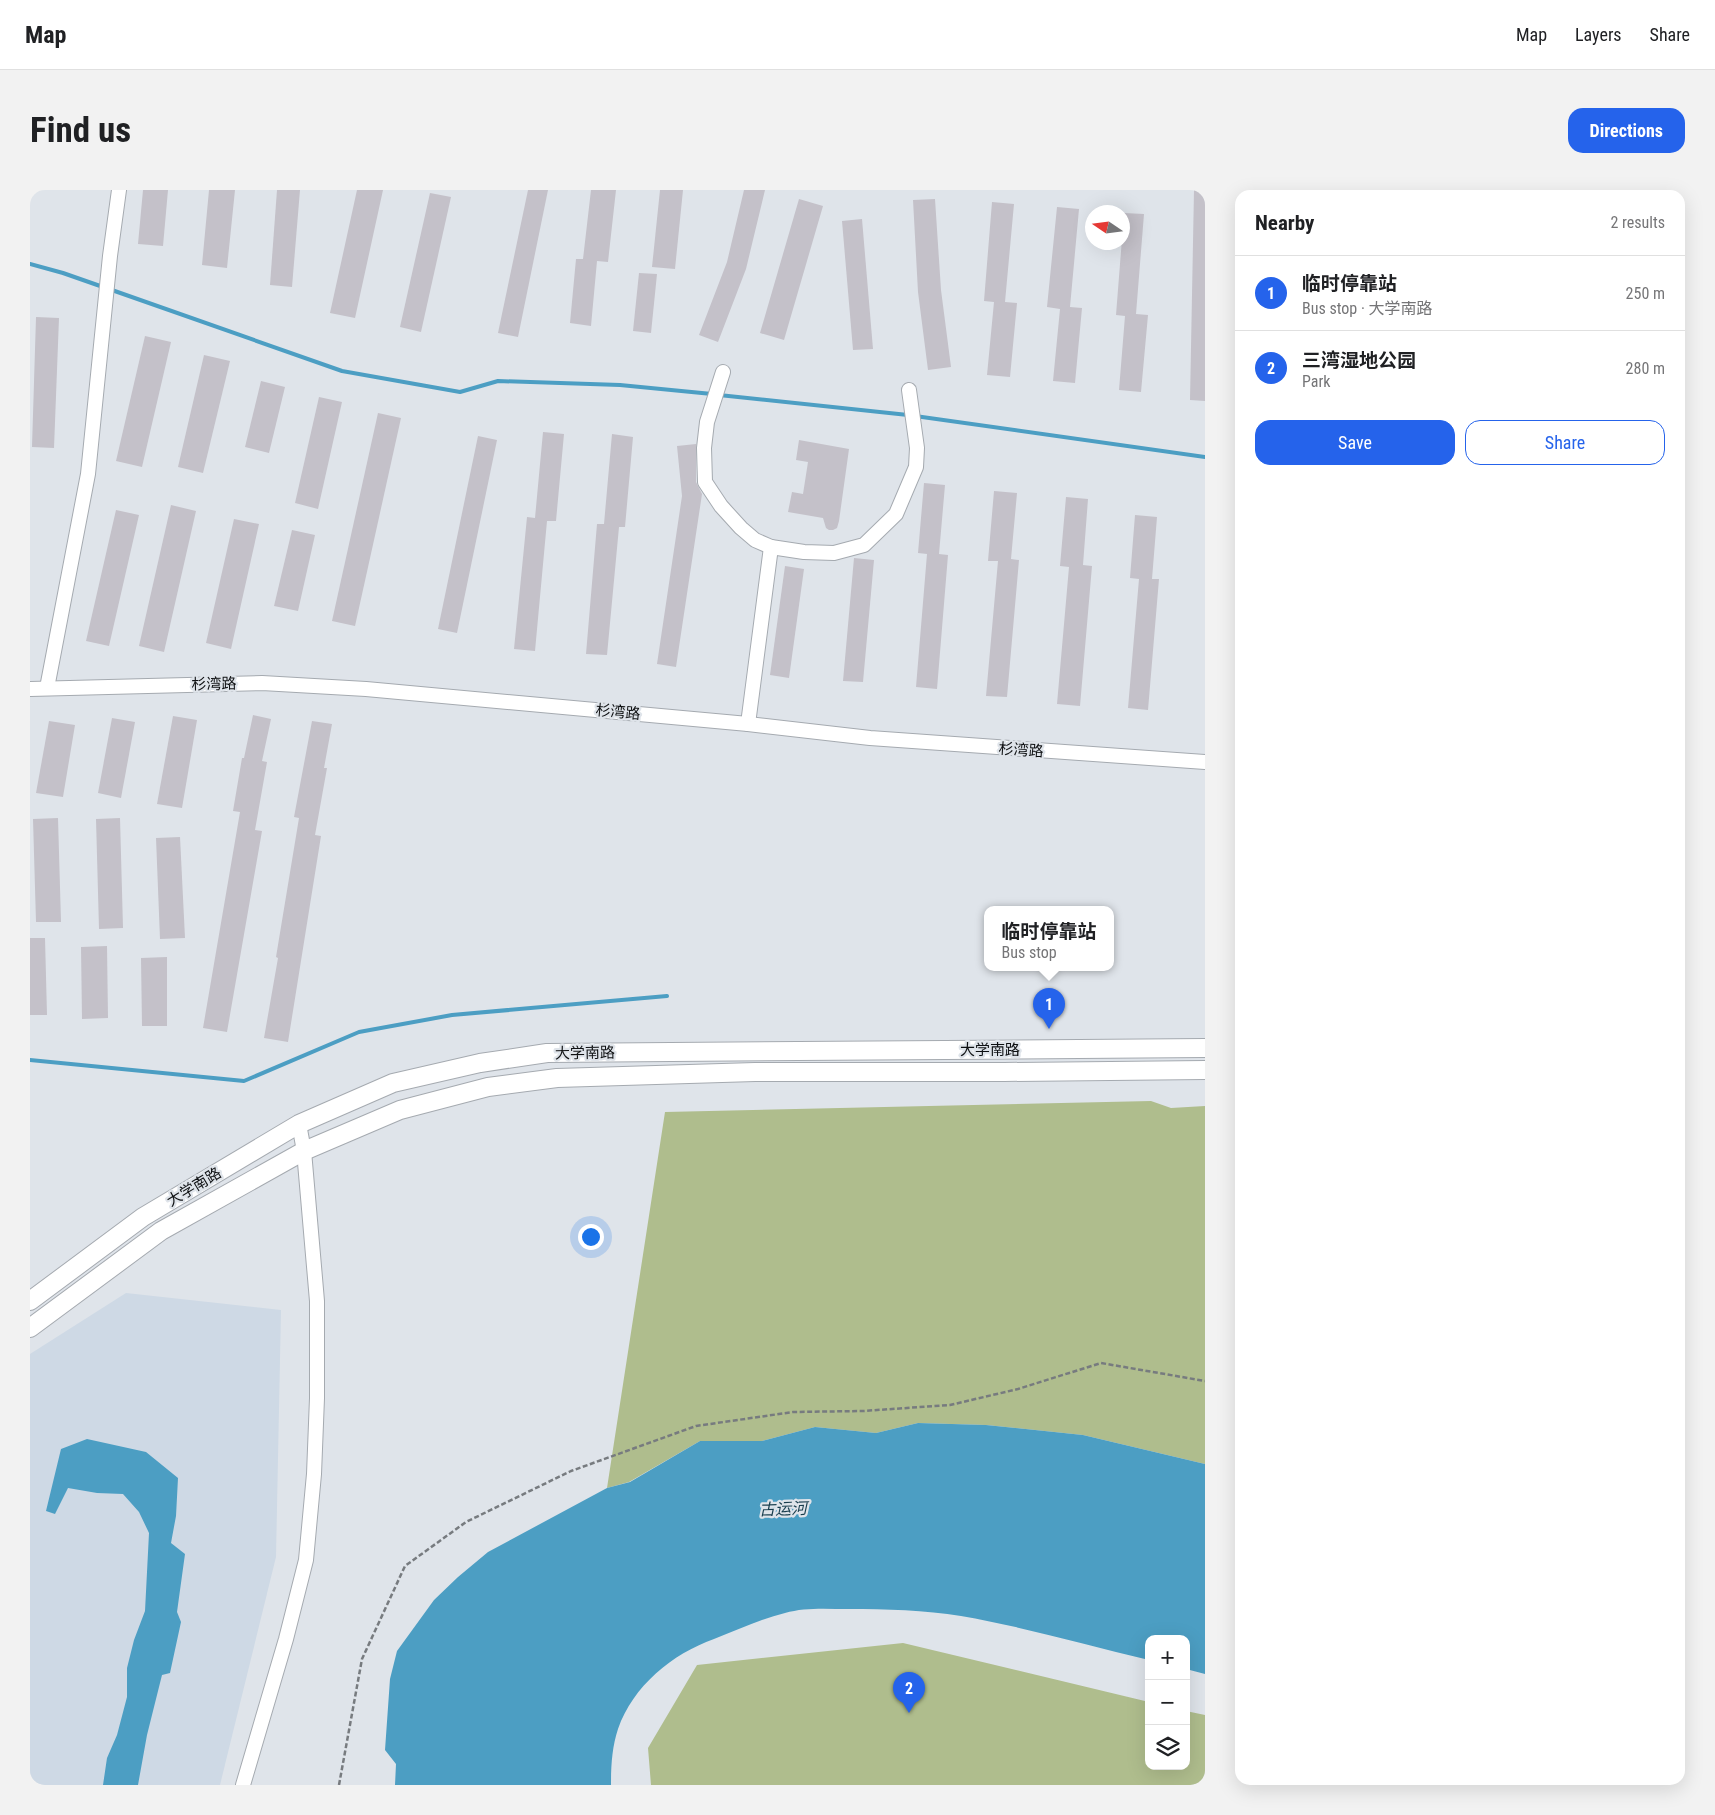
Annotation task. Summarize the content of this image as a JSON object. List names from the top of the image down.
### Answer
{
  "streets": {
    "main road": ["大学南路"],
    "street": ["杉湾路"]
  },
  "water": ["古运河"],
  "north": "left",
  "page": {
    "header": "Map",
    "nav": ["Map", "Layers", "Share"],
    "buttons": [
      "Directions",
      ["Save", "Share"]
    ],
    "title": "Find us",
    "heading": ["Nearby", "2 results"],
    "list": [
      {
        "mark": "1",
        "name": "临时停靠站",
        "note": "Bus stop · 大学南路",
        "value": "250 m"
      },
      {
        "mark": "2",
        "name": "三湾湿地公园",
        "note": "Park",
        "value": "280 m"
      }
    ],
    "popup": ["临时停靠站", "Bus stop"],
    "pins": ["1", "2"],
    "map_buttons": ["+", "−"]
  }
}
